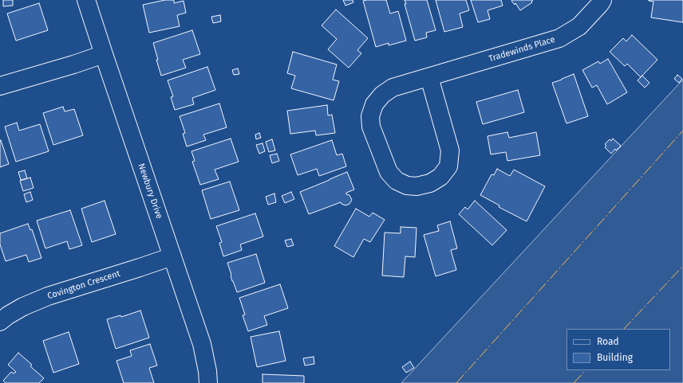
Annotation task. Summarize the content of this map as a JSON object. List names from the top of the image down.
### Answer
{
  "streets": {
    "street": ["Tradewinds Place", "Newbury Drive", "Covington Crescent"]
  },
  "crossings": [
    ["Newbury Drive", "Covington Crescent"]
  ],
  "legend": ["Road", "Building"]
}
